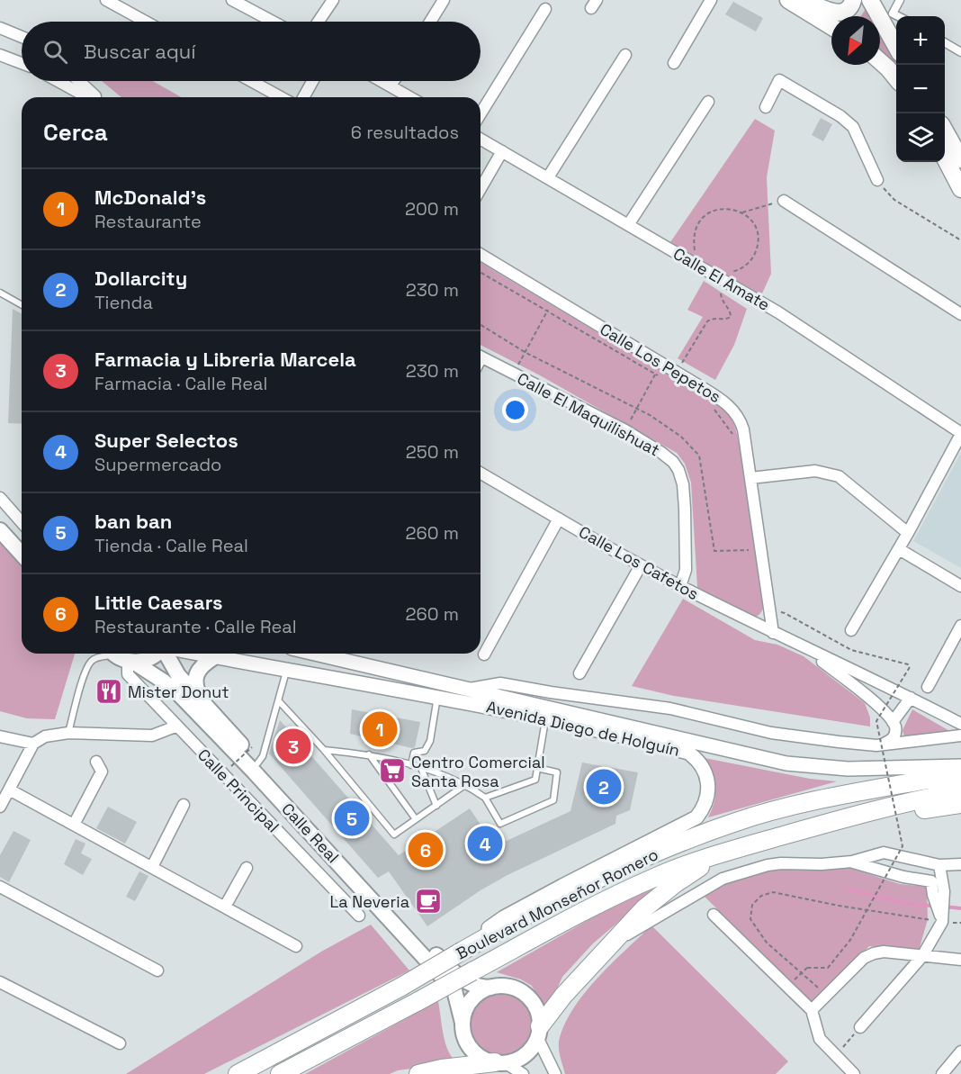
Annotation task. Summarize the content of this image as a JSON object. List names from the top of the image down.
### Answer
{
  "streets": {
    "highway": ["Boulevard Monseñor Romero"],
    "main road": ["Calle Real"],
    "street": [
      "Calle El Amate",
      "Calle Los Pepetos",
      "Calle El Maquilishuat",
      "Calle Los Cafetos",
      "Avenida Diego de Holguín",
      "Calle Principal"
    ]
  },
  "crossings": [
    ["Calle Los Pepetos", "Calle Los Cafetos"],
    ["Calle El Maquilishuat", "Calle Los Cafetos"],
    ["Avenida Diego de Holguín", "Boulevard Monseñor Romero"],
    ["Calle Principal", "Calle Real"]
  ],
  "places": {
    "restaurant": ["Mister Donut"],
    "supermarket": ["Centro Comercial Santa Rosa"],
    "cafe": ["La Neveria"]
  },
  "north": "bottom left",
  "page": {
    "map_buttons": ["+", "−"],
    "search": "Buscar aquí",
    "heading": ["Cerca", "6 resultados"],
    "list": [
      {
        "mark": "1",
        "name": "McDonald's",
        "note": "Restaurante",
        "value": "200 m"
      },
      {
        "mark": "2",
        "name": "Dollarcity",
        "note": "Tienda",
        "value": "230 m"
      },
      {
        "mark": "3",
        "name": "Farmacia y Libreria Marcela",
        "note": "Farmacia · Calle Real",
        "value": "230 m"
      },
      {
        "mark": "4",
        "name": "Super Selectos",
        "note": "Supermercado",
        "value": "250 m"
      },
      {
        "mark": "5",
        "name": "ban ban",
        "note": "Tienda · Calle Real",
        "value": "260 m"
      },
      {
        "mark": "6",
        "name": "Little Caesars",
        "note": "Restaurante · Calle Real",
        "value": "260 m"
      }
    ],
    "pins": [
      "1",
      "3",
      "2",
      "5",
      "4",
      "6"
    ]
  }
}
